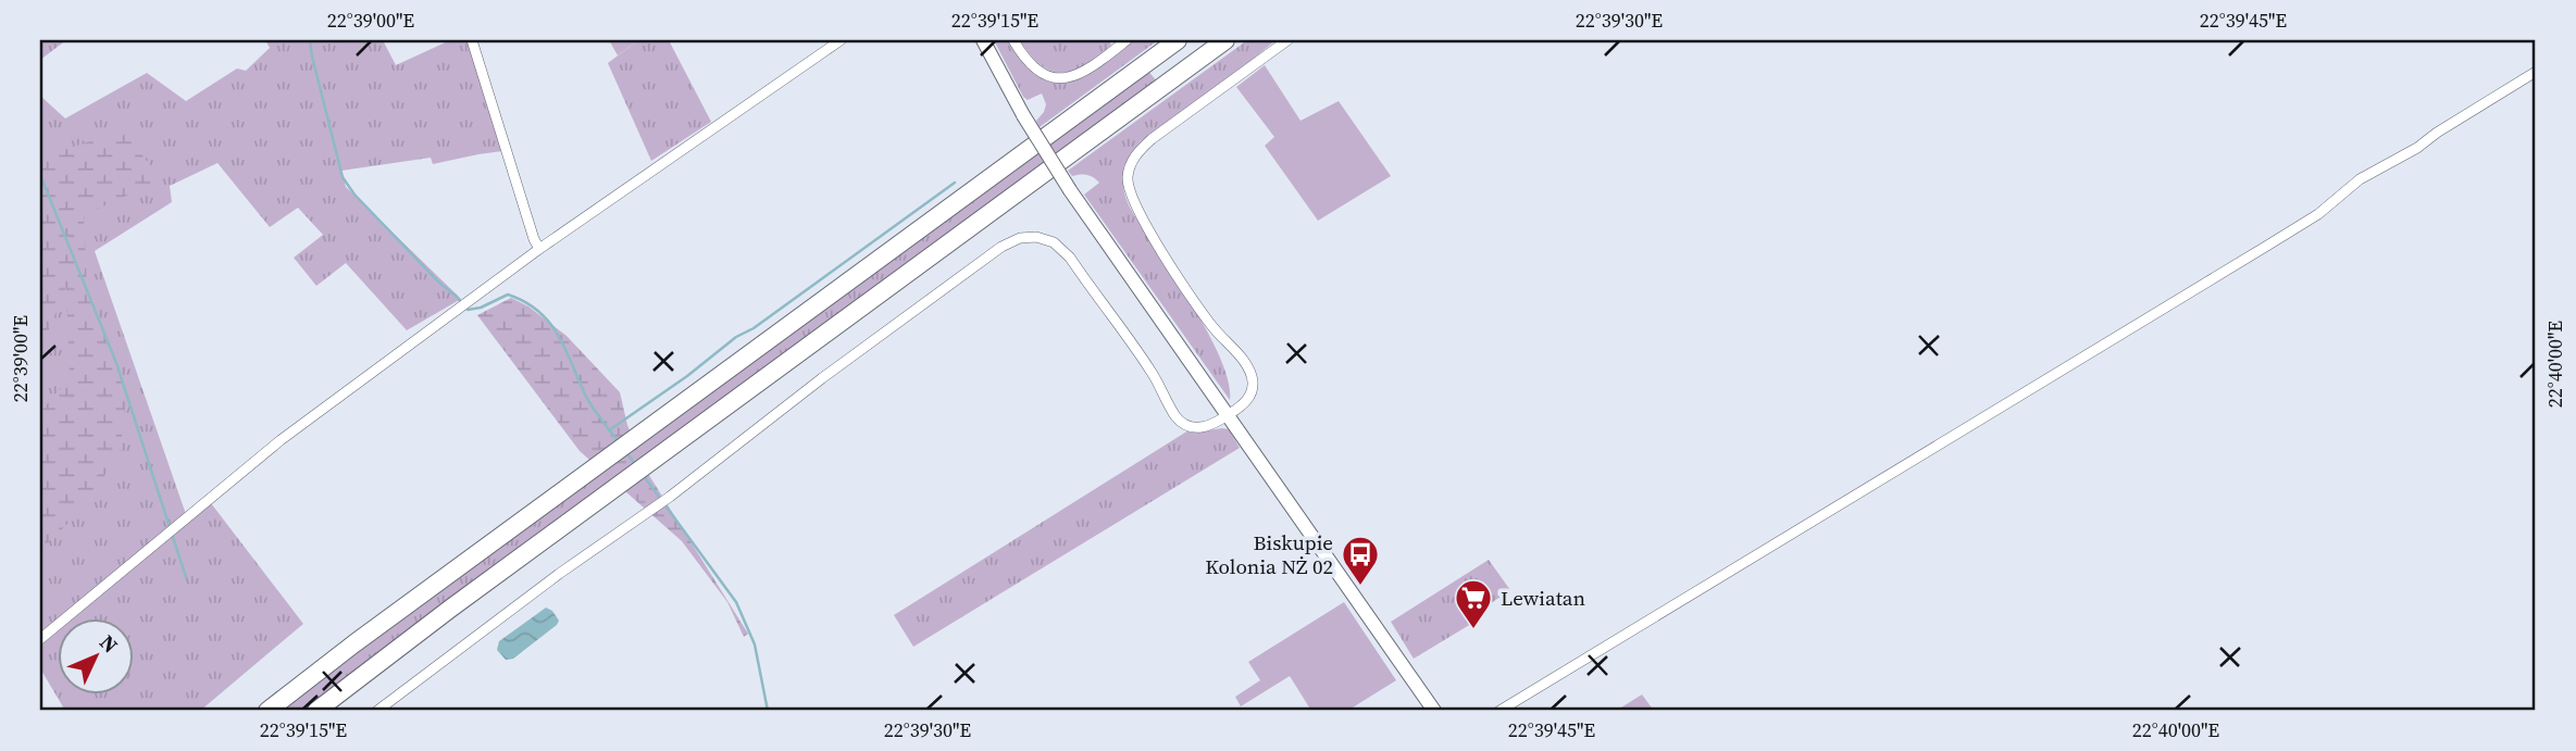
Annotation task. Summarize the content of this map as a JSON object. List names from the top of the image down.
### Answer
{
  "places": {
    "bus stop": ["Biskupie Kolonia NŻ 02"],
    "supermarket": ["Lewiatan"]
  },
  "north": "top right",
  "coordinates": [
    "22°39'00\"E",
    "22°39'15\"E",
    "22°39'30\"E",
    "22°39'45\"E",
    "22°40'00\"E"
  ]
}
